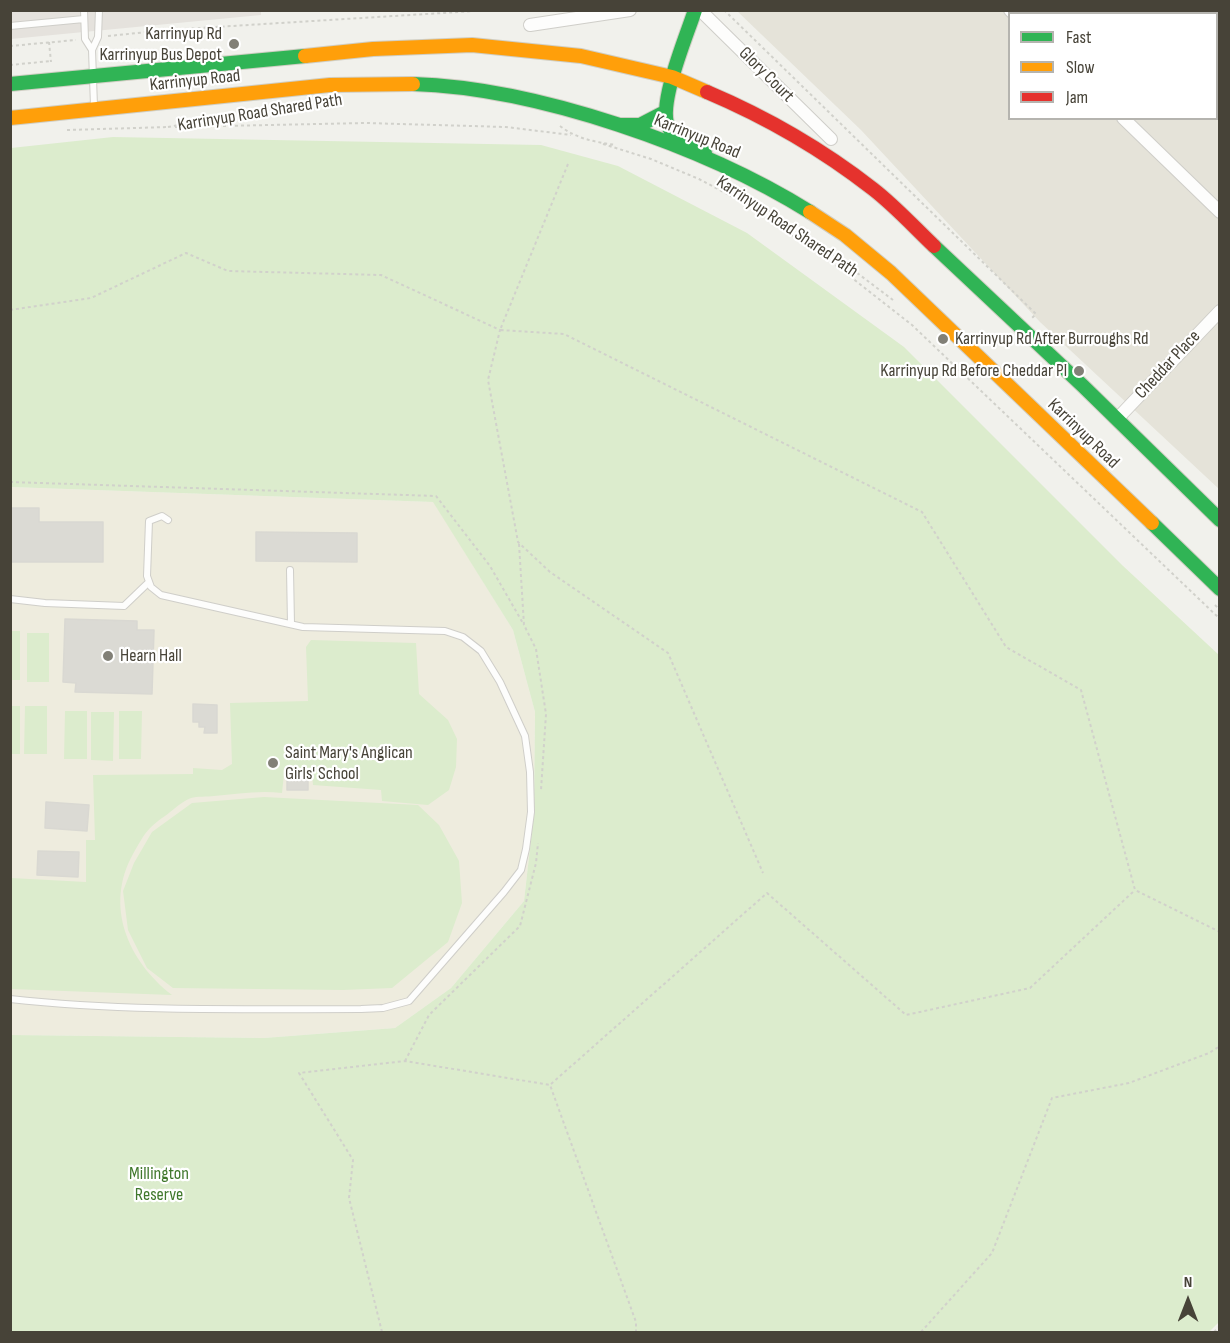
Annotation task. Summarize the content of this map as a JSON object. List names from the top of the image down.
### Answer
{
  "streets": {
    "main road": ["Karrinyup Road"],
    "street": ["Glory Court", "Cheddar Place"],
    "path": ["Karrinyup Road Shared Path"]
  },
  "crossings": [
    ["Karrinyup Road", "Cheddar Place"]
  ],
  "parks": ["Millington Reserve"],
  "places": [
    "Karrinyup Rd Karrinyup Bus Depot",
    "Karrinyup Rd After Burroughs Rd",
    "Karrinyup Rd Before Cheddar Pl",
    "Hearn Hall",
    "Saint Mary's Anglican Girls' School"
  ],
  "legend": ["Fast", "Slow", "Jam"],
  "north": "top"
}
